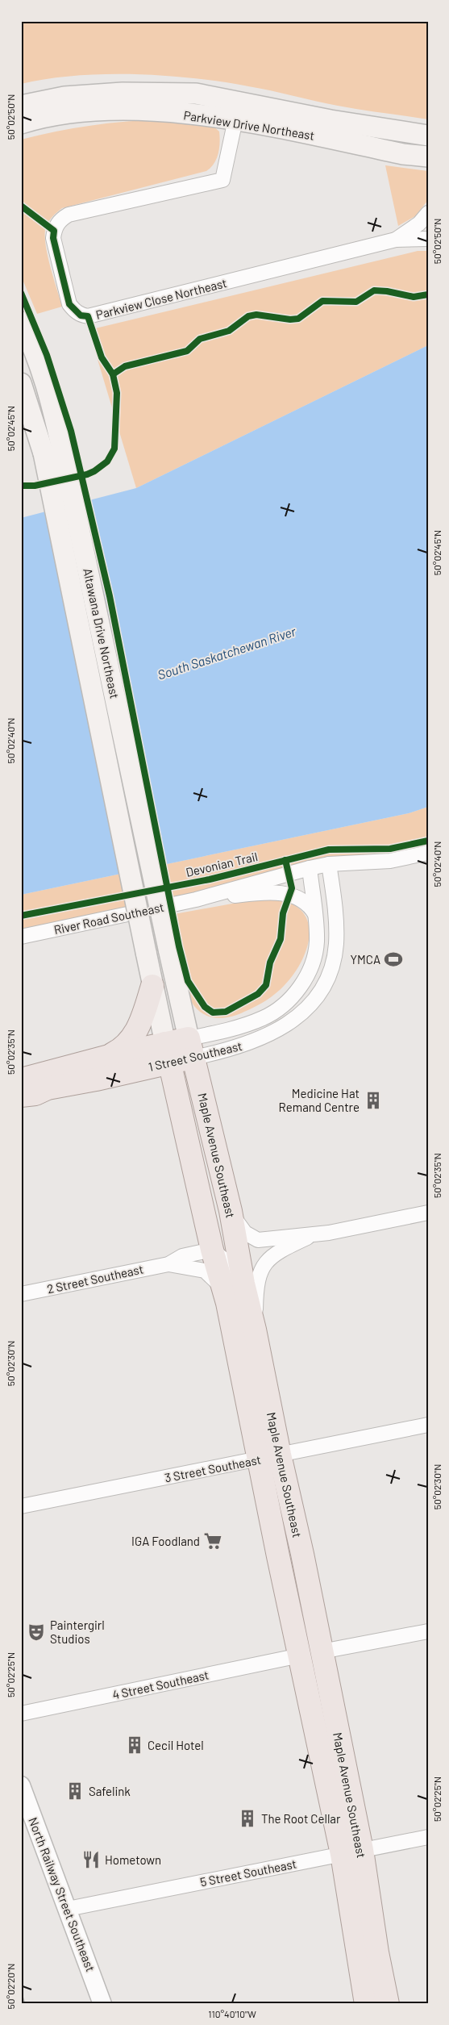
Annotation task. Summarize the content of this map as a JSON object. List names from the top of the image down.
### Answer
{
  "streets": {
    "main road": [
      "Parkview Drive Northeast",
      "Altawana Drive Northeast",
      "1 Street Southeast",
      "Maple Avenue Southeast"
    ],
    "street": [
      "Parkview Close Northeast",
      "River Road Southeast",
      "2 Street Southeast",
      "3 Street Southeast",
      "4 Street Southeast",
      "5 Street Southeast",
      "North Railway Street Southeast"
    ],
    "cycle path": ["Devonian Trail"]
  },
  "crossings": [
    ["Parkview Drive Northeast", "Parkview Close Northeast"],
    ["Altawana Drive Northeast", "Maple Avenue Southeast"],
    ["River Road Southeast", "1 Street Southeast"],
    ["1 Street Southeast", "Maple Avenue Southeast"],
    ["Maple Avenue Southeast", "2 Street Southeast"],
    ["Maple Avenue Southeast", "3 Street Southeast"],
    ["Maple Avenue Southeast", "4 Street Southeast"],
    ["Maple Avenue Southeast", "5 Street Southeast"],
    ["5 Street Southeast", "North Railway Street Southeast"]
  ],
  "water": ["South Saskatchewan River"],
  "places": {
    "sports": ["YMCA"],
    "building": [
      "Medicine Hat Remand Centre",
      "Cecil Hotel",
      "Safelink",
      "The Root Cellar"
    ],
    "supermarket": ["IGA Foodland"],
    "theatre": ["Paintergirl Studios"],
    "restaurant": ["Hometown"]
  },
  "coordinates": [
    "50°02'50\"N",
    "50°02'45\"N",
    "50°02'40\"N",
    "50°02'35\"N",
    "50°02'30\"N",
    "50°02'25\"N",
    "50°02'20\"N",
    "110°40'10\"W"
  ]
}
